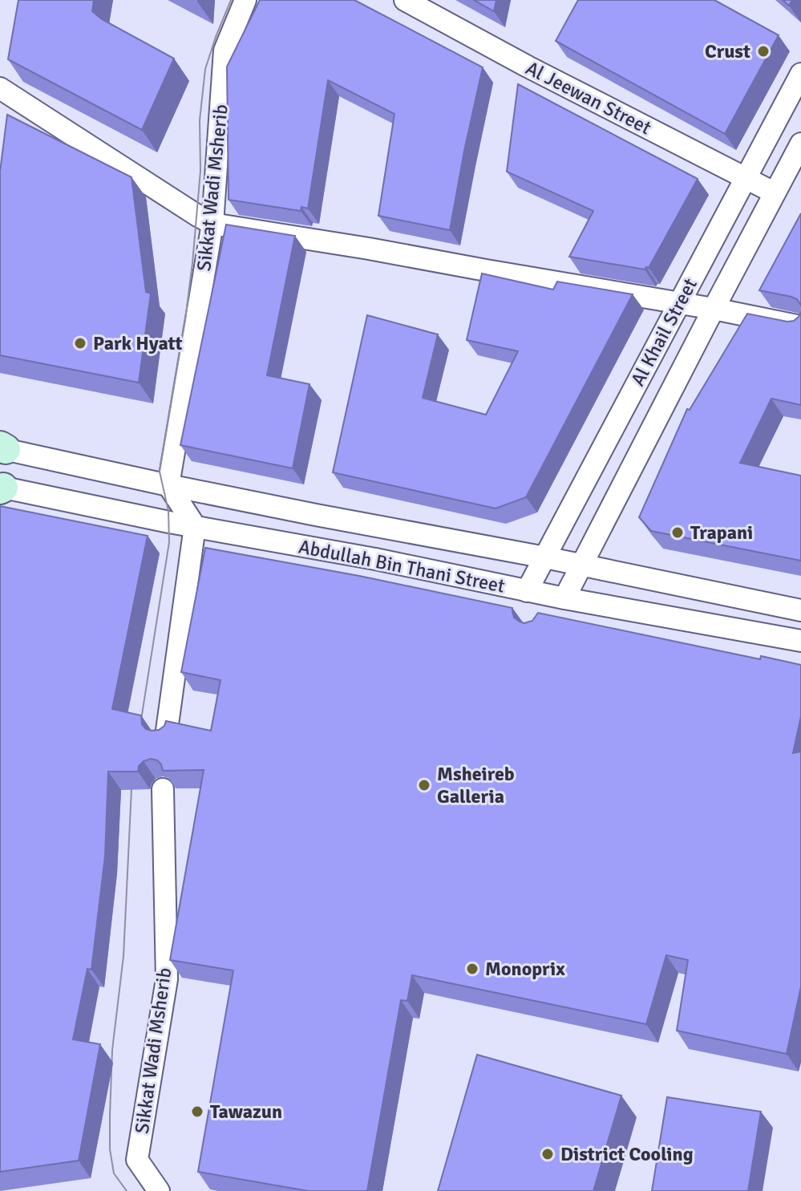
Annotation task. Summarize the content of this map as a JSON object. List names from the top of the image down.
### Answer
{
  "streets": {
    "street": [
      "Al Jeewan Street",
      "Sikkat Wadi Msherib",
      "Al Khail Street",
      "Abdullah Bin Thani Street"
    ]
  },
  "crossings": [
    ["Al Jeewan Street", "Al Khail Street"],
    ["Sikkat Wadi Msherib", "Abdullah Bin Thani Street"],
    ["Al Khail Street", "Abdullah Bin Thani Street"]
  ],
  "places": [
    "Crust",
    "Park Hyatt",
    "Trapani",
    "Msheireb Galleria",
    "Monoprix",
    "Tawazun",
    "District Cooling"
  ]
}
